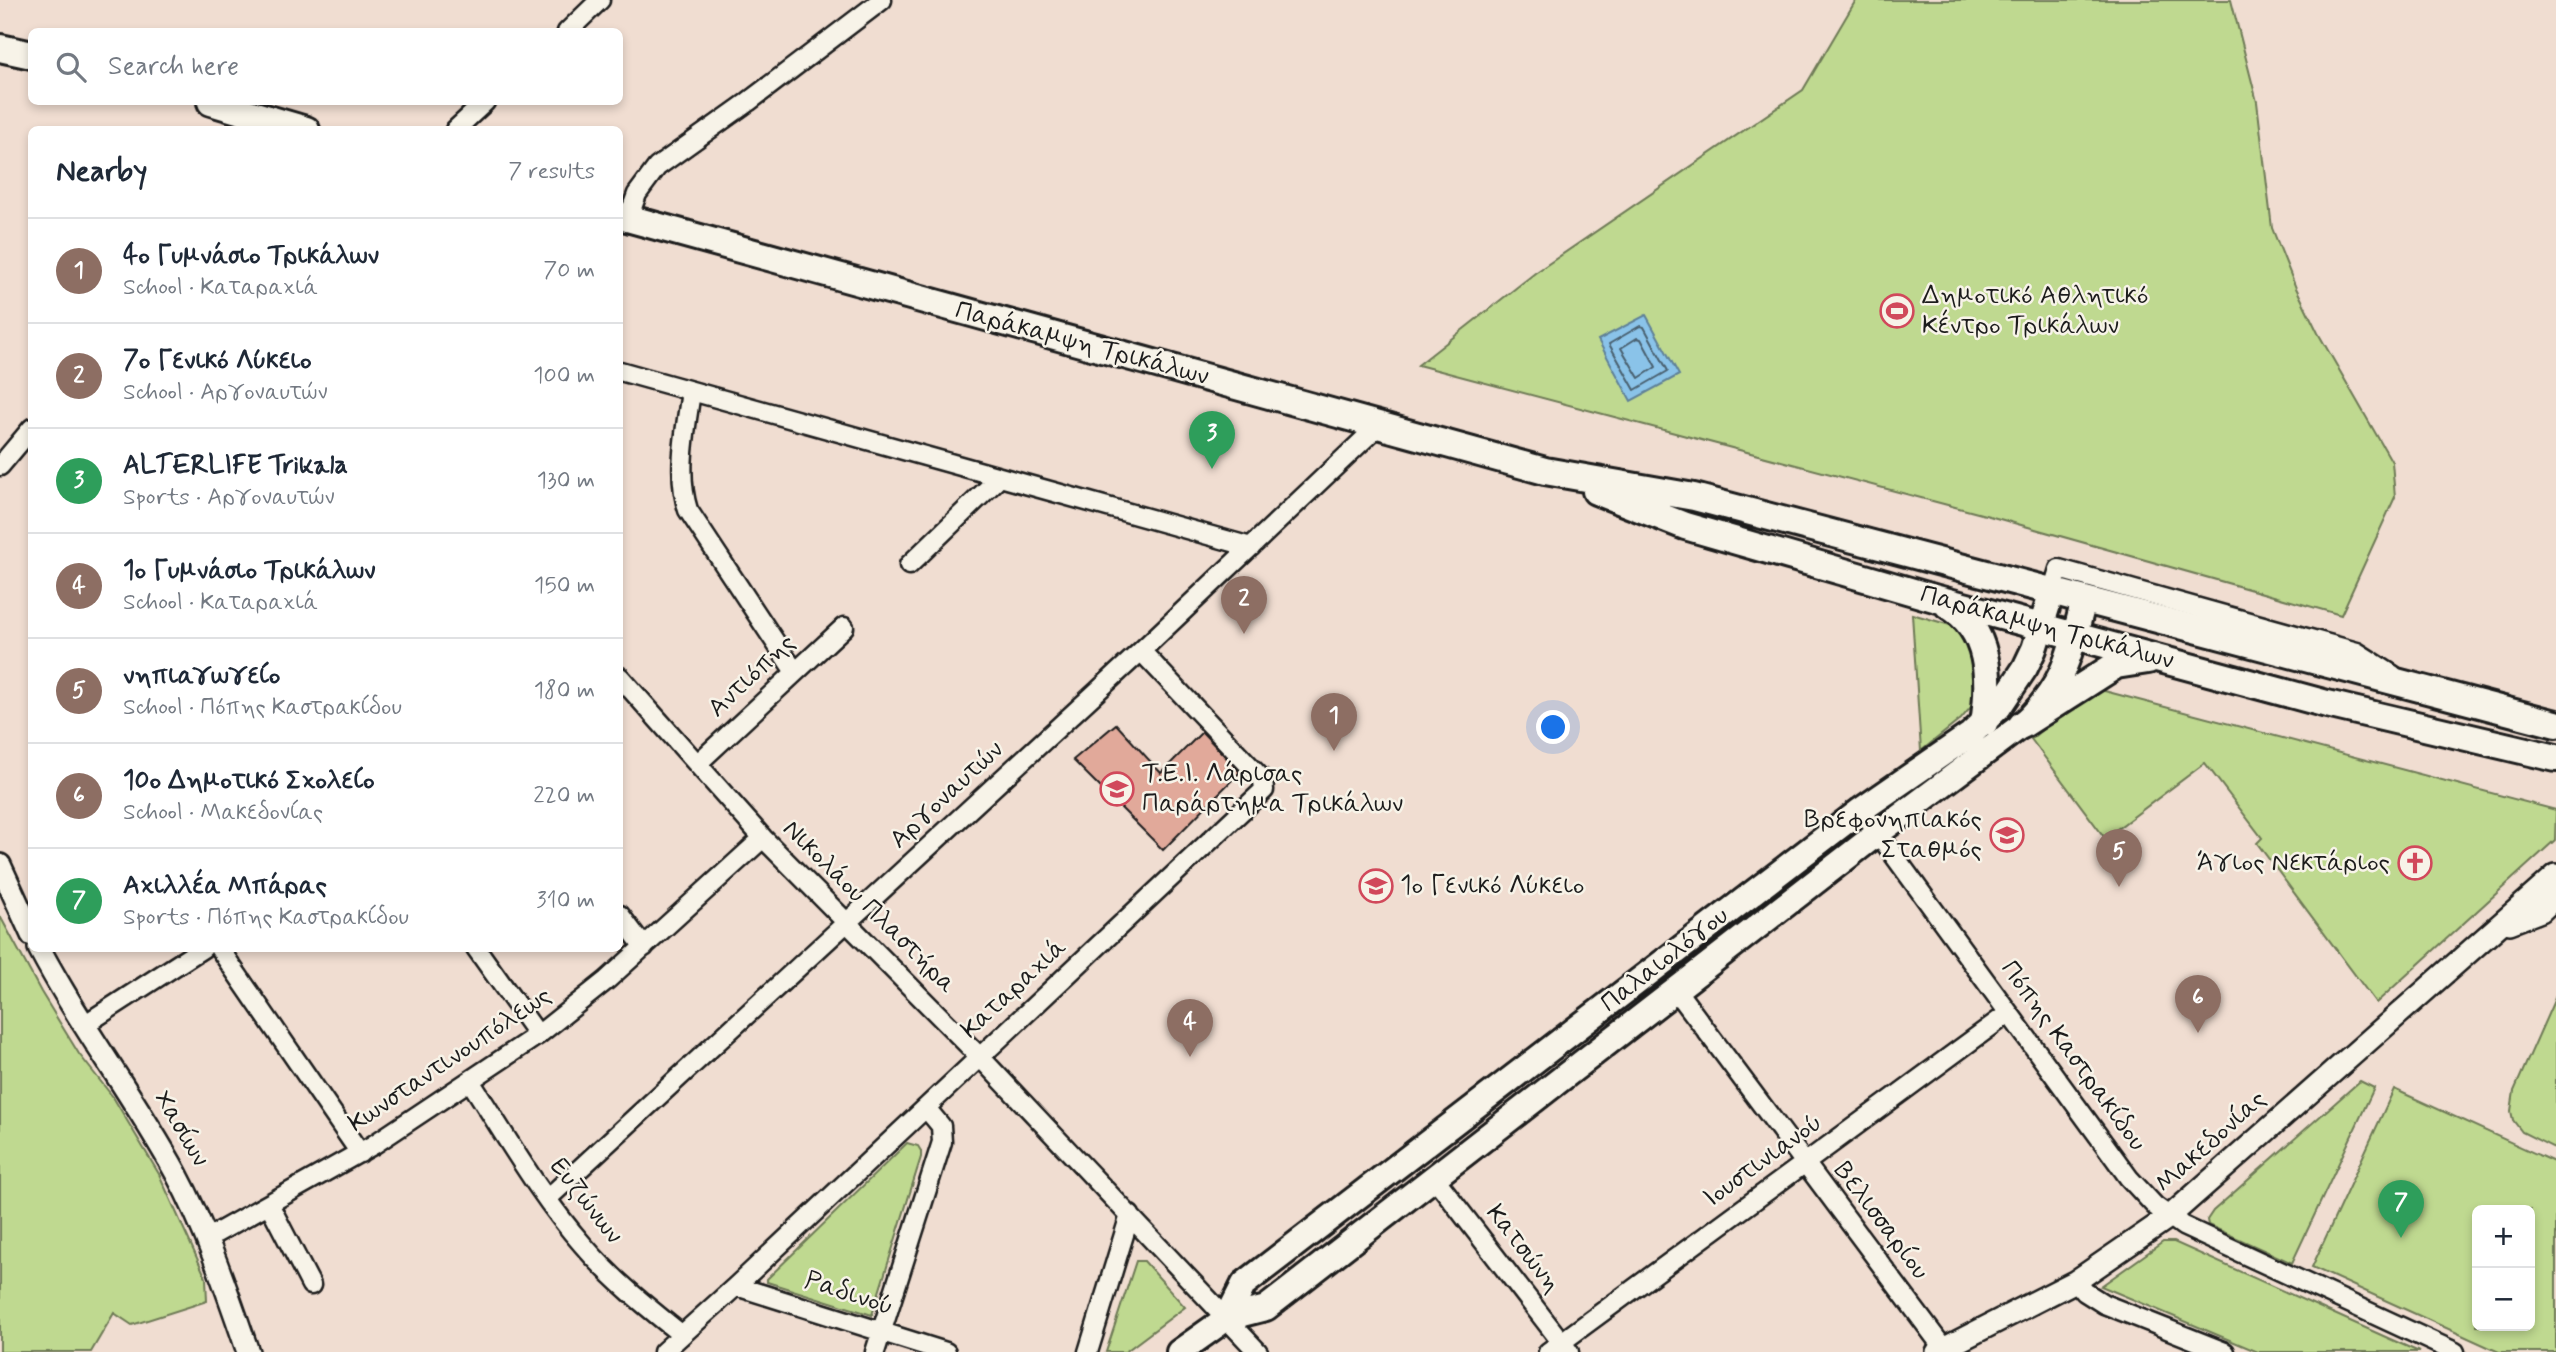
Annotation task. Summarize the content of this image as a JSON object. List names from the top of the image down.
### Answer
{
  "streets": {
    "main road": ["Παράκαμψη Τρικάλων", "Παλαιολόγου"],
    "street": [
      "Αντιόπης",
      "Αργοναυτών",
      "Νικολάου Πλαστήρα",
      "Καταραχιά",
      "Πόπης Καστρακίδου",
      "Κωνσταντινουπόλεως",
      "Χασίων",
      "Μακεδονίας",
      "Ιουστινιανού",
      "Ευζώνων",
      "Βελισσαρίου",
      "Κατσώνη",
      "Ραδινού"
    ]
  },
  "crossings": [
    ["Παράκαμψη Τρικάλων", "Αργοναυτών"],
    ["Παράκαμψη Τρικάλων", "Παλαιολόγου"],
    ["Αντιόπης", "Νικολάου Πλαστήρα"],
    ["Αργοναυτών", "Νικολάου Πλαστήρα"],
    ["Αργοναυτών", "Καταραχιά"],
    ["Αργοναυτών", "Ευζώνων"],
    ["Νικολάου Πλαστήρα", "Παλαιολόγου"],
    ["Νικολάου Πλαστήρα", "Καταραχιά"],
    ["Νικολάου Πλαστήρα", "Κωνσταντινουπόλεως"],
    ["Παλαιολόγου", "Πόπης Καστρακίδου"],
    ["Παλαιολόγου", "Βελισσαρίου"],
    ["Παλαιολόγου", "Κατσώνη"],
    ["Καταραχιά", "Ευζώνων"],
    ["Καταραχιά", "Ραδινού"],
    ["Πόπης Καστρακίδου", "Μακεδονίας"],
    ["Πόπης Καστρακίδου", "Ιουστινιανού"],
    ["Κωνσταντινουπόλεως", "Χασίων"],
    ["Κωνσταντινουπόλεως", "Ευζώνων"],
    ["Μακεδονίας", "Βελισσαρίου"],
    ["Ιουστινιανού", "Βελισσαρίου"],
    ["Ιουστινιανού", "Κατσώνη"]
  ],
  "places": {
    "sports": ["Δημοτικό Αθλητικό Κέντρο Τρικάλων"],
    "school or university": ["Τ.Ε.Ι. Λάρισας Παράρτημα Τρικάλων", "Βρεφονηπιακός Σταθμός", "1ο Γενικό Λύκειο"],
    "church": ["Άγιος Νεκτάριος"]
  },
  "page": {
    "search": "Search here",
    "heading": ["Nearby", "7 results"],
    "list": [
      {
        "mark": "1",
        "name": "4ο Γυμνάσιο Τρικάλων",
        "note": "School · Καταραχιά",
        "value": "70 m"
      },
      {
        "mark": "2",
        "name": "7ο Γενικό Λύκειο",
        "note": "School · Αργοναυτών",
        "value": "100 m"
      },
      {
        "mark": "3",
        "name": "ALTERLIFE Trikala",
        "note": "Sports · Αργοναυτών",
        "value": "130 m"
      },
      {
        "mark": "4",
        "name": "1ο Γυμνάσιο Τρικάλων",
        "note": "School · Καταραχιά",
        "value": "150 m"
      },
      {
        "mark": "5",
        "name": "νηπιαγωγείο",
        "note": "School · Πόπης Καστρακίδου",
        "value": "180 m"
      },
      {
        "mark": "6",
        "name": "10ο Δημοτικό Σχολείο",
        "note": "School · Μακεδονίας",
        "value": "220 m"
      },
      {
        "mark": "7",
        "name": "Αχιλλέα Μπάρας",
        "note": "Sports · Πόπης Καστρακίδου",
        "value": "310 m"
      }
    ],
    "pins": [
      "3",
      "2",
      "1",
      "5",
      "6",
      "4",
      "7"
    ],
    "map_buttons": ["+", "−"]
  }
}
